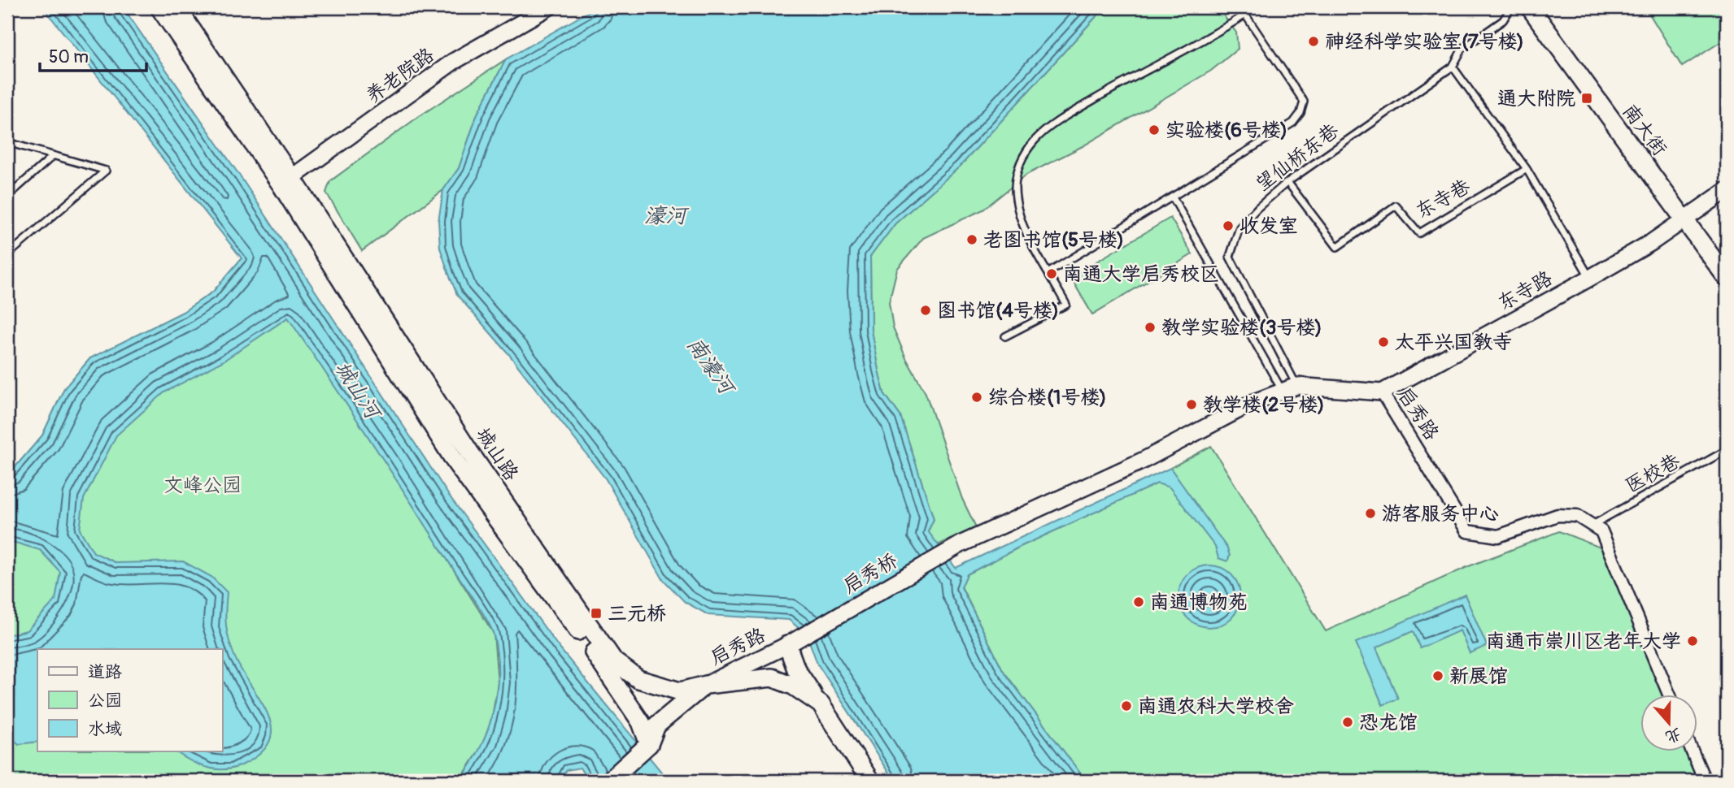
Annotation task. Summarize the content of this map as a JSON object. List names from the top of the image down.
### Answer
{
  "streets": {
    "main road": ["南大街", "城山路"],
    "street": [
      "养老院路",
      "东寺路",
      "启秀路",
      "启秀桥"
    ],
    "lane": ["望仙桥东巷", "东寺巷", "医校巷"]
  },
  "crossings": [
    ["养老院路", "城山路"],
    ["南大街", "东寺路"],
    ["望仙桥东巷", "东寺巷"],
    ["望仙桥东巷", "启秀路"],
    ["东寺路", "启秀路"],
    ["启秀路", "城山路"],
    ["启秀路", "医校巷"],
    ["启秀路", "启秀桥"]
  ],
  "water": ["濠河", "南濠河", "城山河"],
  "parks": ["文峰公园"],
  "places": {
    "other": [
      "神经科学实验室(7号楼)",
      "实验楼(6号楼)",
      "收发室",
      "老图书馆(5号楼)",
      "南通大学启秀校区",
      "图书馆(4号楼)",
      "教学实验楼(3号楼)",
      "太平兴国教寺",
      "综合楼(1号楼)",
      "教学楼(2号楼)",
      "游客服务中心",
      "南通博物苑",
      "南通市崇川区老年大学",
      "新展馆",
      "南通农科大学校舍",
      "恐龙馆"
    ],
    "transit": ["通大附院", "三元桥"]
  },
  "legend": ["道路", "公园", "水域"],
  "scale_bar": "50 m",
  "north": "bottom"
}
